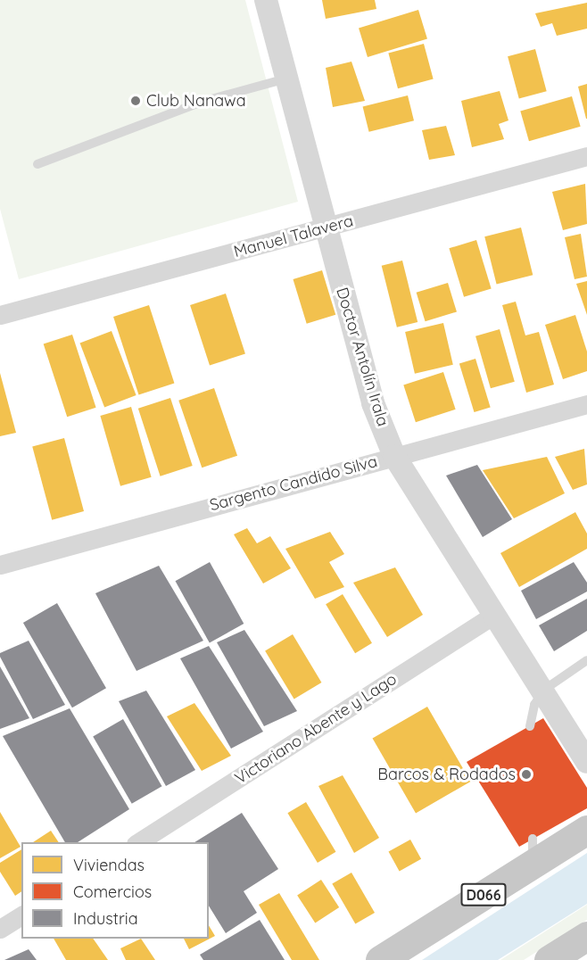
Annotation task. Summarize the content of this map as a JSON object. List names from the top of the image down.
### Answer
{
  "streets": {
    "highway": ["D066"],
    "street": [
      "Manuel Talavera",
      "Doctor Antolín Irala",
      "Sargento Candido Silva",
      "Victoriano Abente y Lago"
    ]
  },
  "crossings": [
    ["Manuel Talavera", "Doctor Antolín Irala"],
    ["Doctor Antolín Irala", "Sargento Candido Silva"],
    ["Doctor Antolín Irala", "Victoriano Abente y Lago"]
  ],
  "places": ["Club Nanawa", "Barcos & Rodados"],
  "legend": ["Viviendas", "Comercios", "Industria"]
}
